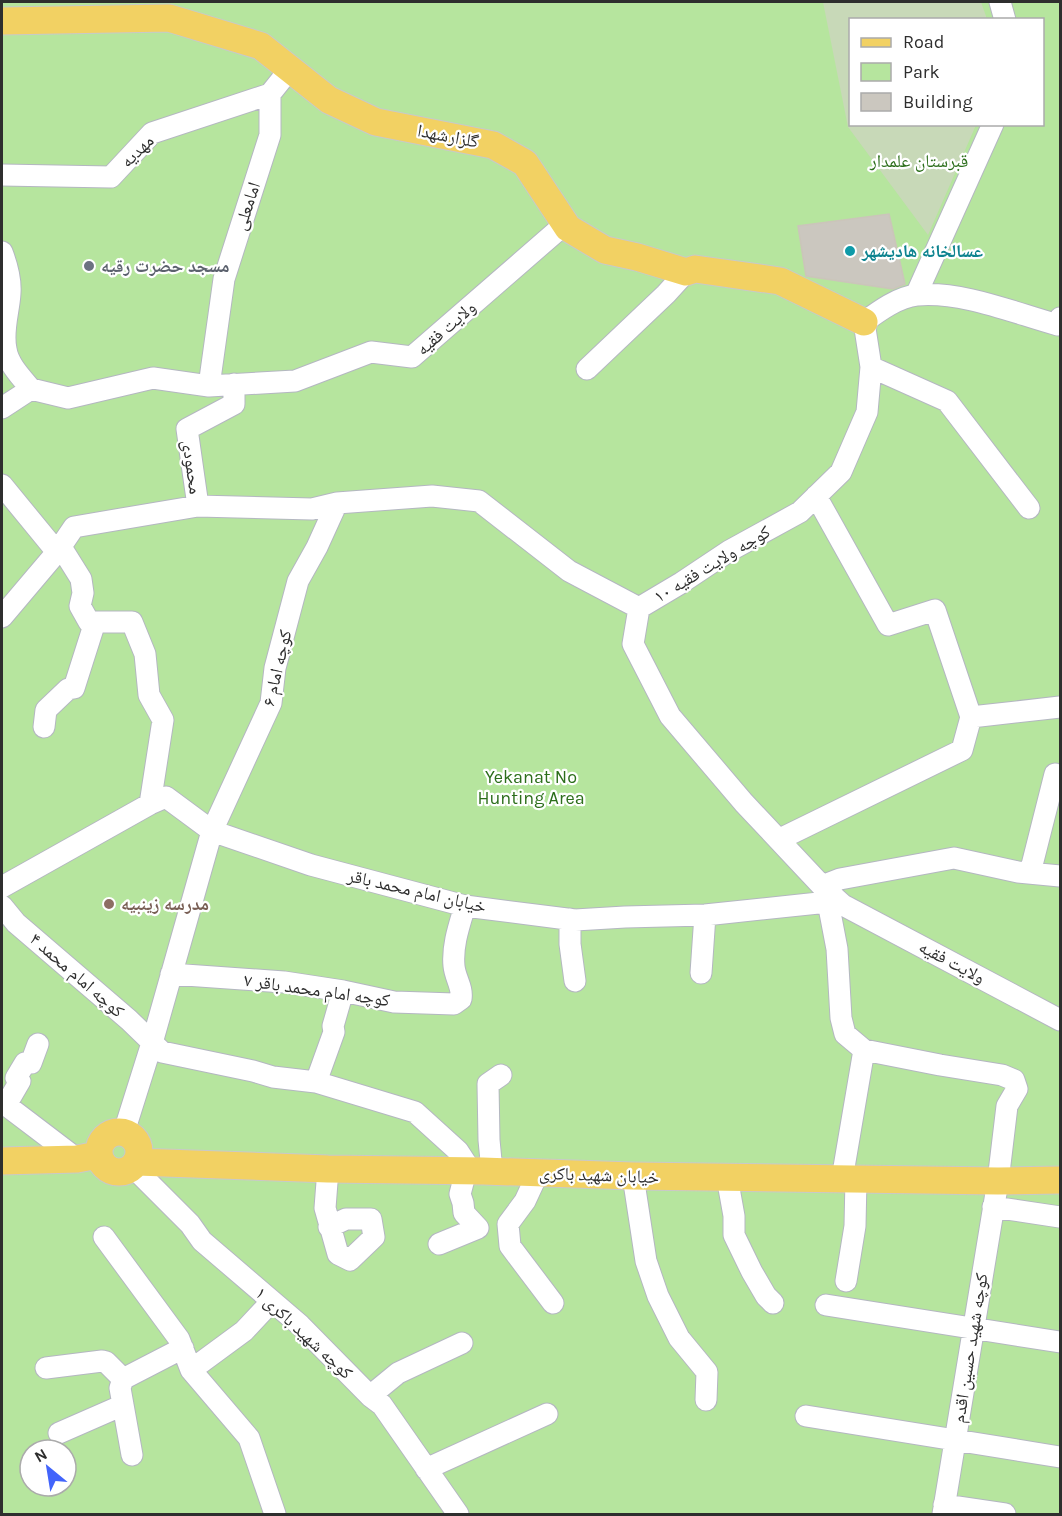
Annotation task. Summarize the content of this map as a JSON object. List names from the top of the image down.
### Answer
{
  "streets": {
    "main road": ["گلزارشهدا", "خیابان شهید باکری"],
    "street": [
      "مهدیه",
      "امامعلی",
      "ولایت فقیه",
      "محمودی",
      "کوچه ولایت فقیه ۱۰",
      "کوچه امام ۶",
      "خیابان امام محمد باقر",
      "کوچه امام محمد ۴",
      "کوچه امام محمد باقر ۷",
      "کوچه شهید باکری ۱",
      "کوچه شهید حسین اقدم"
    ]
  },
  "crossings": [
    ["گلزارشهدا", "ولایت فقیه"],
    ["گلزارشهدا", "کوچه ولایت فقیه ۱۰"],
    ["مهدیه", "امامعلی"],
    ["امامعلی", "ولایت فقیه"],
    ["ولایت فقیه", "محمودی"],
    ["ولایت فقیه", "کوچه ولایت فقیه ۱۰"],
    ["ولایت فقیه", "خیابان امام محمد باقر"],
    ["کوچه ولایت فقیه ۱۰", "خیابان امام محمد باقر"],
    ["کوچه امام ۶", "خیابان امام محمد باقر"],
    ["کوچه امام ۶", "کوچه امام محمد ۴"],
    ["کوچه امام ۶", "کوچه امام محمد باقر ۷"],
    ["کوچه امام ۶", "خیابان شهید باکری"],
    ["کوچه امام ۶", "کوچه شهید باکری ۱"],
    ["خیابان امام محمد باقر", "کوچه امام محمد باقر ۷"],
    ["کوچه امام محمد ۴", "خیابان شهید باکری"],
    ["خیابان شهید باکری", "کوچه شهید باکری ۱"],
    ["خیابان شهید باکری", "کوچه شهید حسین اقدم"]
  ],
  "parks": ["قبرستان علمدار", "Yekanat No Hunting Area"],
  "places": ["عسالخانه هادیشهر", "مسجد حضرت رقیه", "مدرسه زینبیه"],
  "legend": ["Road", "Park", "Building"],
  "north": "top left"
}
